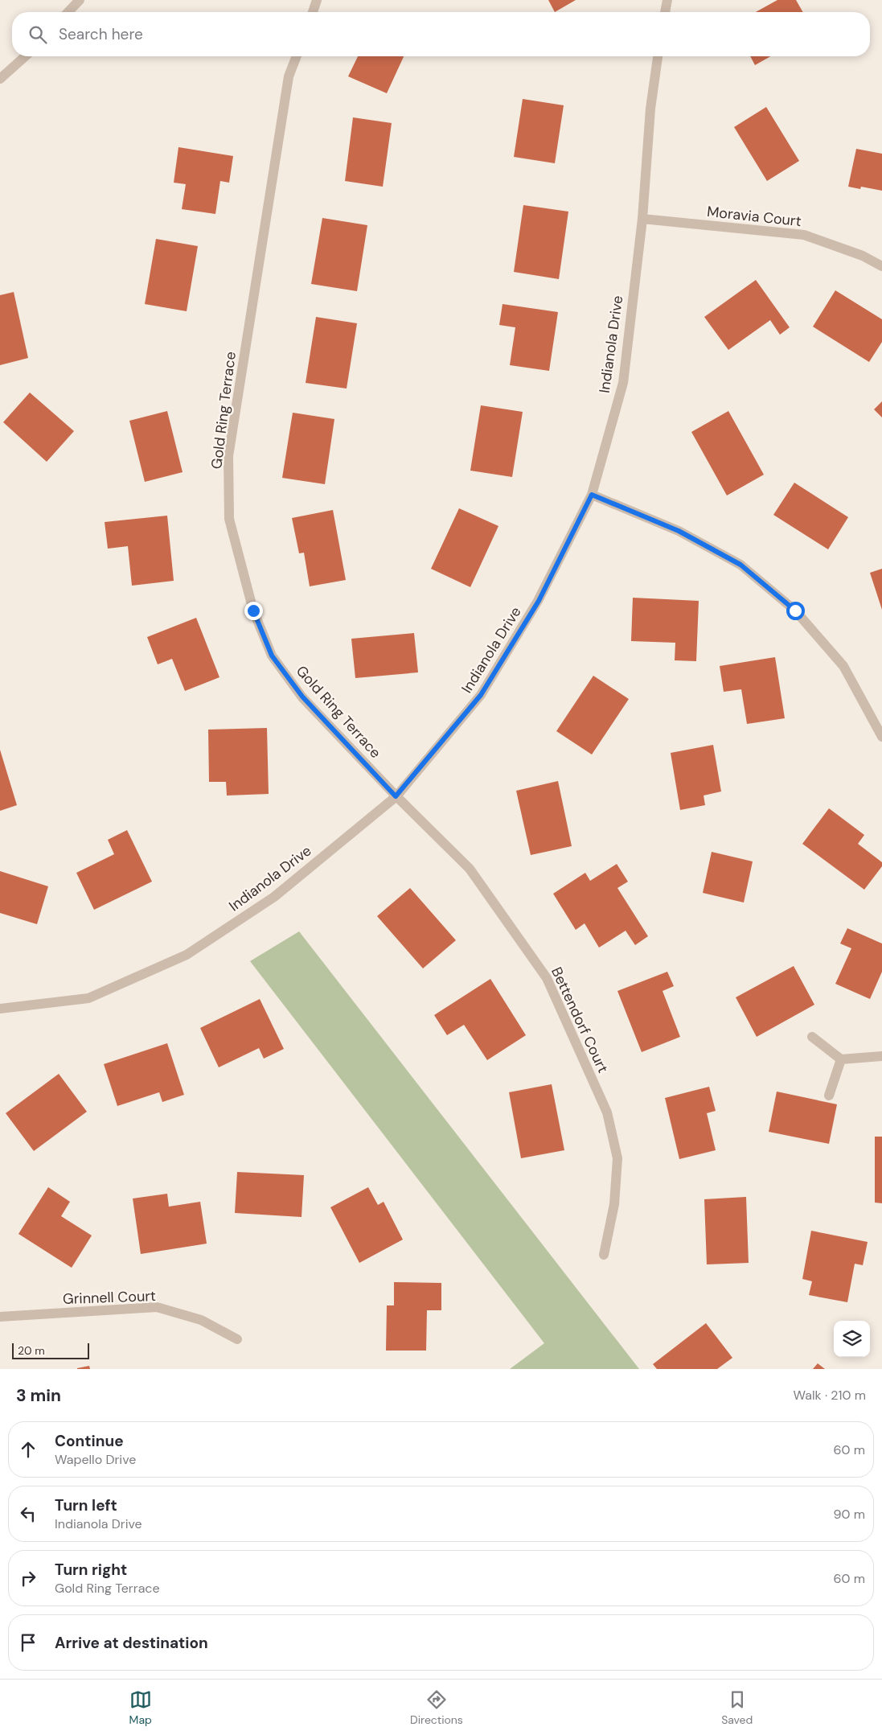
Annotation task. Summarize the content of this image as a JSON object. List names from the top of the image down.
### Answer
{
  "streets": {
    "street": [
      "Moravia Court",
      "Indianola Drive",
      "Gold Ring Terrace",
      "Bettendorf Court",
      "Grinnell Court"
    ]
  },
  "crossings": [
    ["Moravia Court", "Indianola Drive"],
    ["Indianola Drive", "Gold Ring Terrace"],
    ["Indianola Drive", "Bettendorf Court"],
    ["Gold Ring Terrace", "Bettendorf Court"]
  ],
  "scale_bar": "20 m",
  "page": {
    "search": "Search here",
    "scale": "20 m",
    "heading": ["3 min", "Walk · 210 m"],
    "list": [
      ["Continue", "Wapello Drive", "60 m"],
      ["Turn left", "Indianola Drive", "90 m"],
      ["Turn right", "Gold Ring Terrace", "60 m"],
      "Arrive at destination"
    ],
    "nav": ["Map", "Directions", "Saved"]
  }
}
